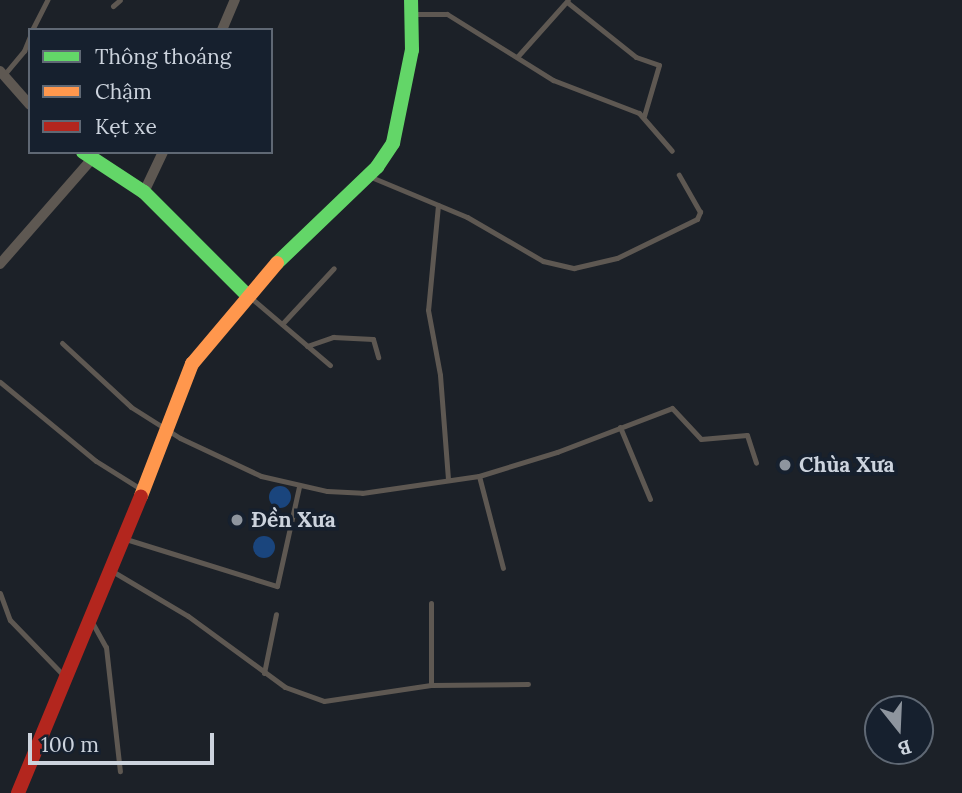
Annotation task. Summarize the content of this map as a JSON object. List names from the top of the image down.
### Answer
{
  "places": ["Chùa Xưa", "Đền Xưa"],
  "legend": ["Thông thoáng", "Chậm", "Kẹt xe"],
  "scale_bar": "100 m",
  "north": "bottom"
}
